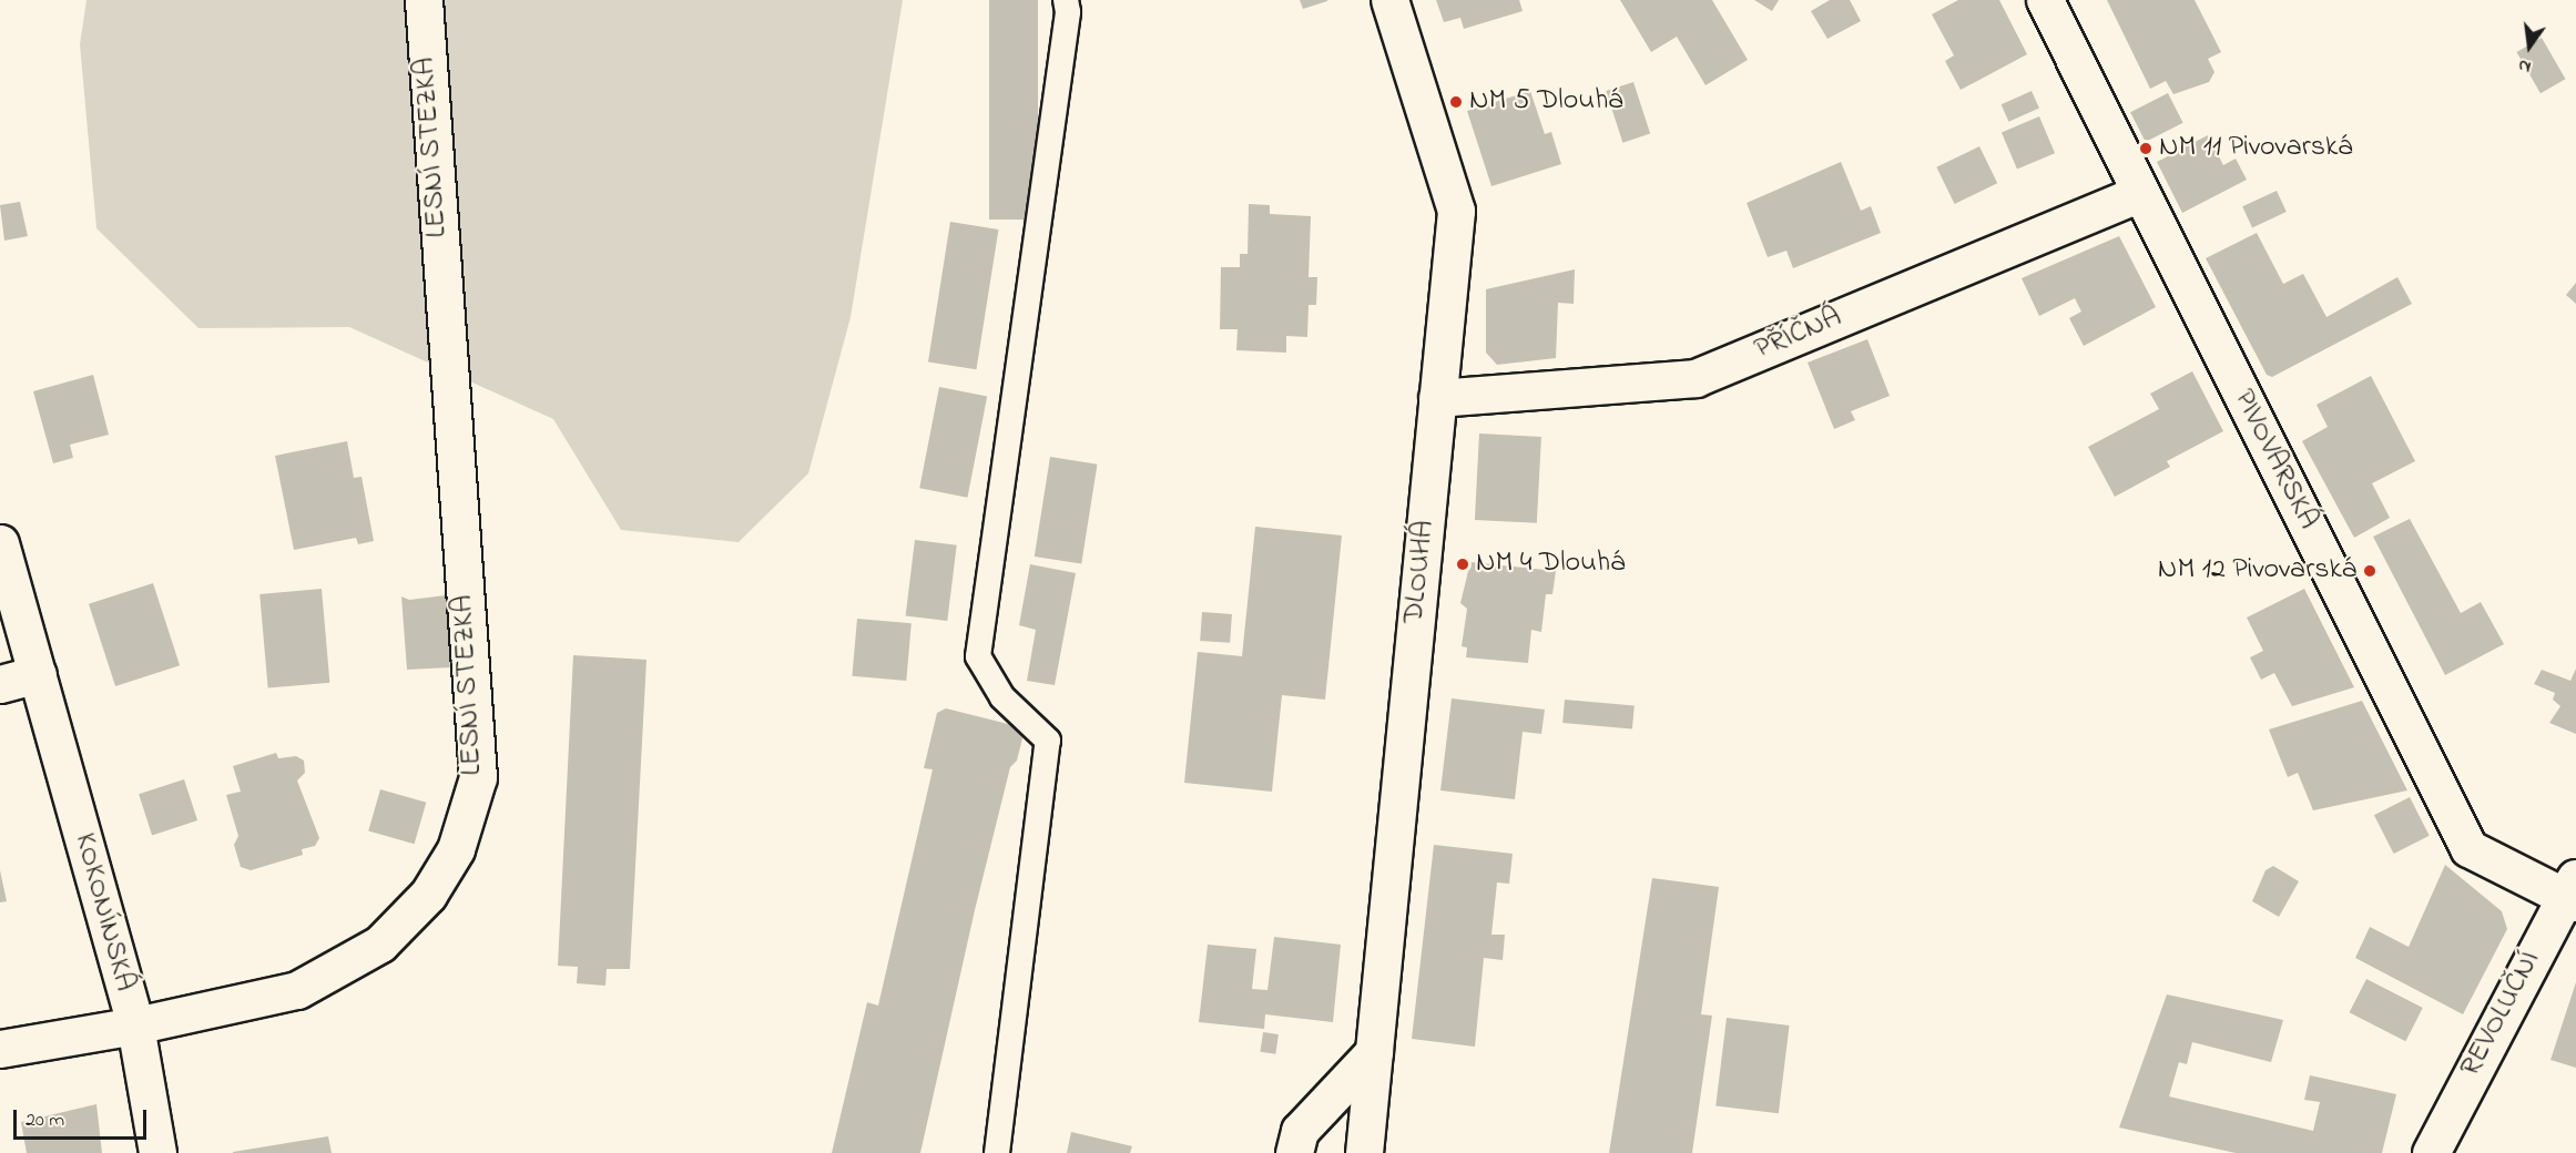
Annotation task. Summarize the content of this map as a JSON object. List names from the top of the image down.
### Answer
{
  "streets": {
    "street": [
      "LESNÍ STEZKA",
      "PŘÍČNÁ",
      "PIVOVARSKÁ",
      "DLOUHÁ",
      "KOKONÍNSKÁ",
      "REVOLUČNÍ"
    ]
  },
  "crossings": [
    ["LESNÍ STEZKA", "KOKONÍNSKÁ"],
    ["PŘÍČNÁ", "PIVOVARSKÁ"],
    ["PŘÍČNÁ", "DLOUHÁ"],
    ["PIVOVARSKÁ", "REVOLUČNÍ"]
  ],
  "places": [
    "NM 5 Dlouhá",
    "NM 11 Pivovarská",
    "NM 4 Dlouhá",
    "NM 12 Pivovarská"
  ],
  "scale_bar": "20 m",
  "north": "bottom"
}
